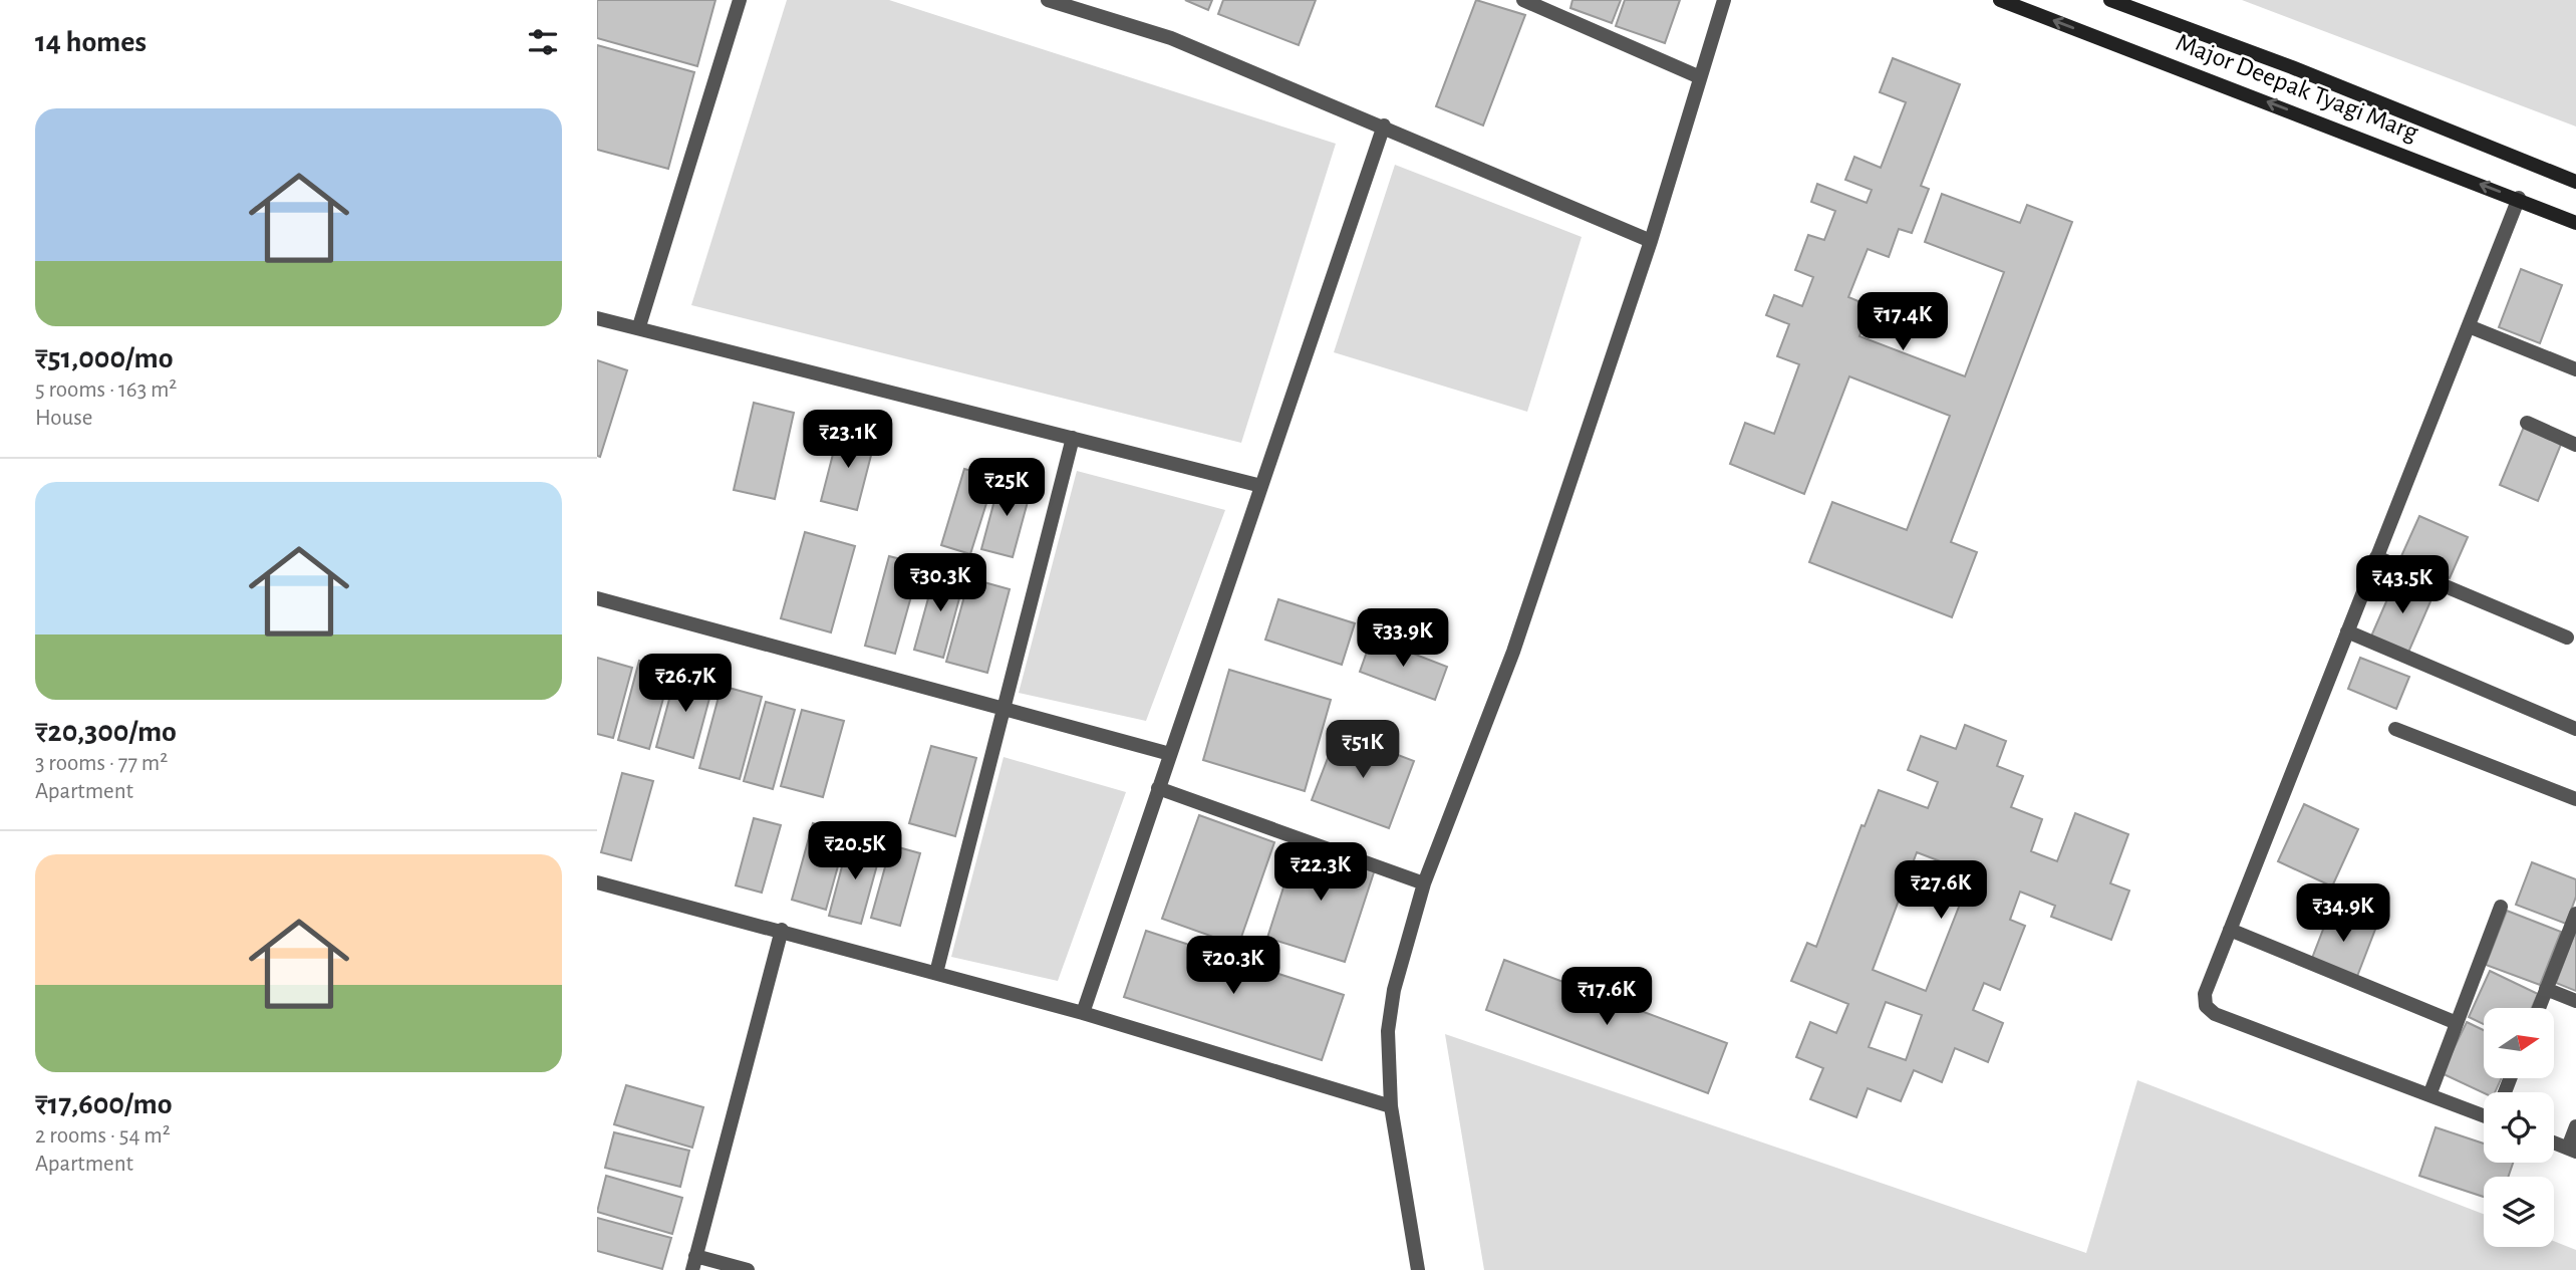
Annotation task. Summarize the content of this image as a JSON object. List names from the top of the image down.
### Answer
{
  "streets": {
    "street": ["Major Deepak Tyagi Marg"]
  },
  "north": "right",
  "page": {
    "heading": "14 homes",
    "list": [
      {
        "name": "₹51,000/mo",
        "note": "5 rooms · 163 m² · House"
      },
      {
        "name": "₹20,300/mo",
        "note": "3 rooms · 77 m² · Apartment"
      },
      {
        "name": "₹17,600/mo",
        "note": "2 rooms · 54 m² · Apartment"
      }
    ],
    "price": [
      "₹17.4K",
      "₹23.1K",
      "₹25K",
      "₹30.3K",
      "₹43.5K",
      "₹33.9K",
      "₹26.7K",
      "₹51K",
      "₹20.5K",
      "₹22.3K",
      "₹27.6K",
      "₹34.9K",
      "₹20.3K",
      "₹17.6K"
    ]
  }
}
